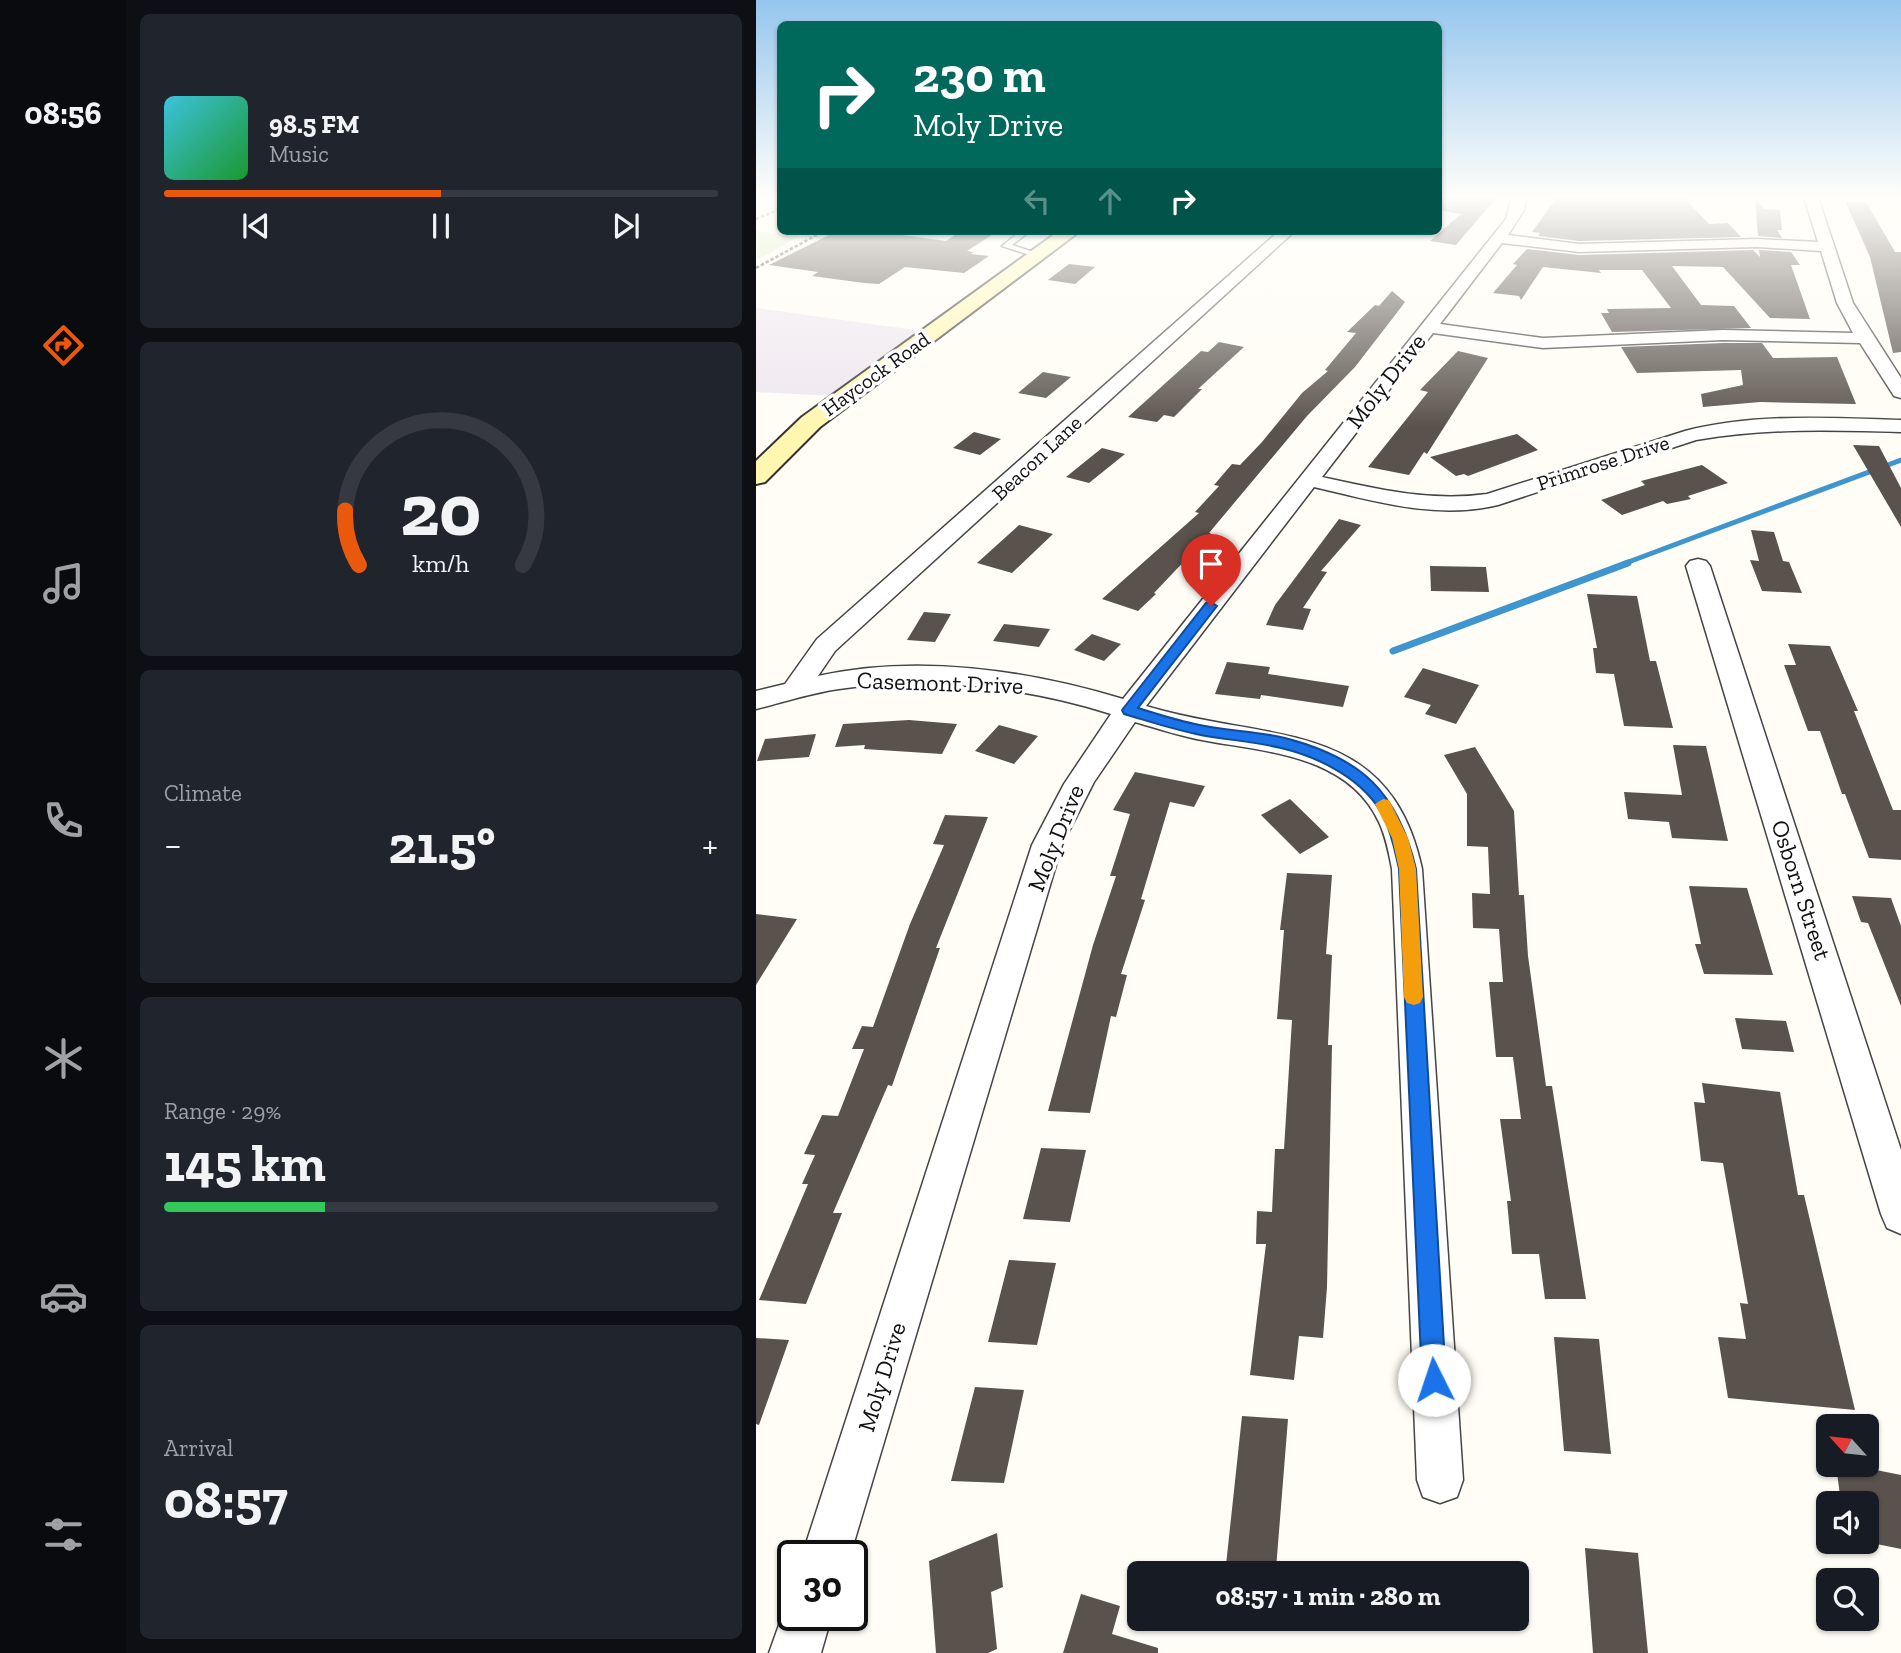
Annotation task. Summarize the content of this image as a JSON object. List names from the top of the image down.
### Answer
{
  "streets": {
    "main road": ["Haycock Road"],
    "street": [
      "Moly Drive",
      "Beacon Lane",
      "Primrose Drive",
      "Casemont Drive",
      "Osborn Street"
    ]
  },
  "crossings": [
    ["Moly Drive", "Primrose Drive"],
    ["Moly Drive", "Casemont Drive"],
    ["Beacon Lane", "Casemont Drive"]
  ],
  "north": "top left",
  "page": {
    "tabs": "08:56",
    "turn": ["230 m", "Moly Drive"],
    "song": ["98.5 FM", "Music"],
    "tile": [
      "Climate",
      ["Range · 29%", "145 km"],
      ["Arrival", "08:57"]
    ],
    "heat": ["−", "21.5°", "+"],
    "limit": "30",
    "trip": "08:57 · 1 min · 280 m",
    "gauge": ["20", "km/h"]
  }
}
